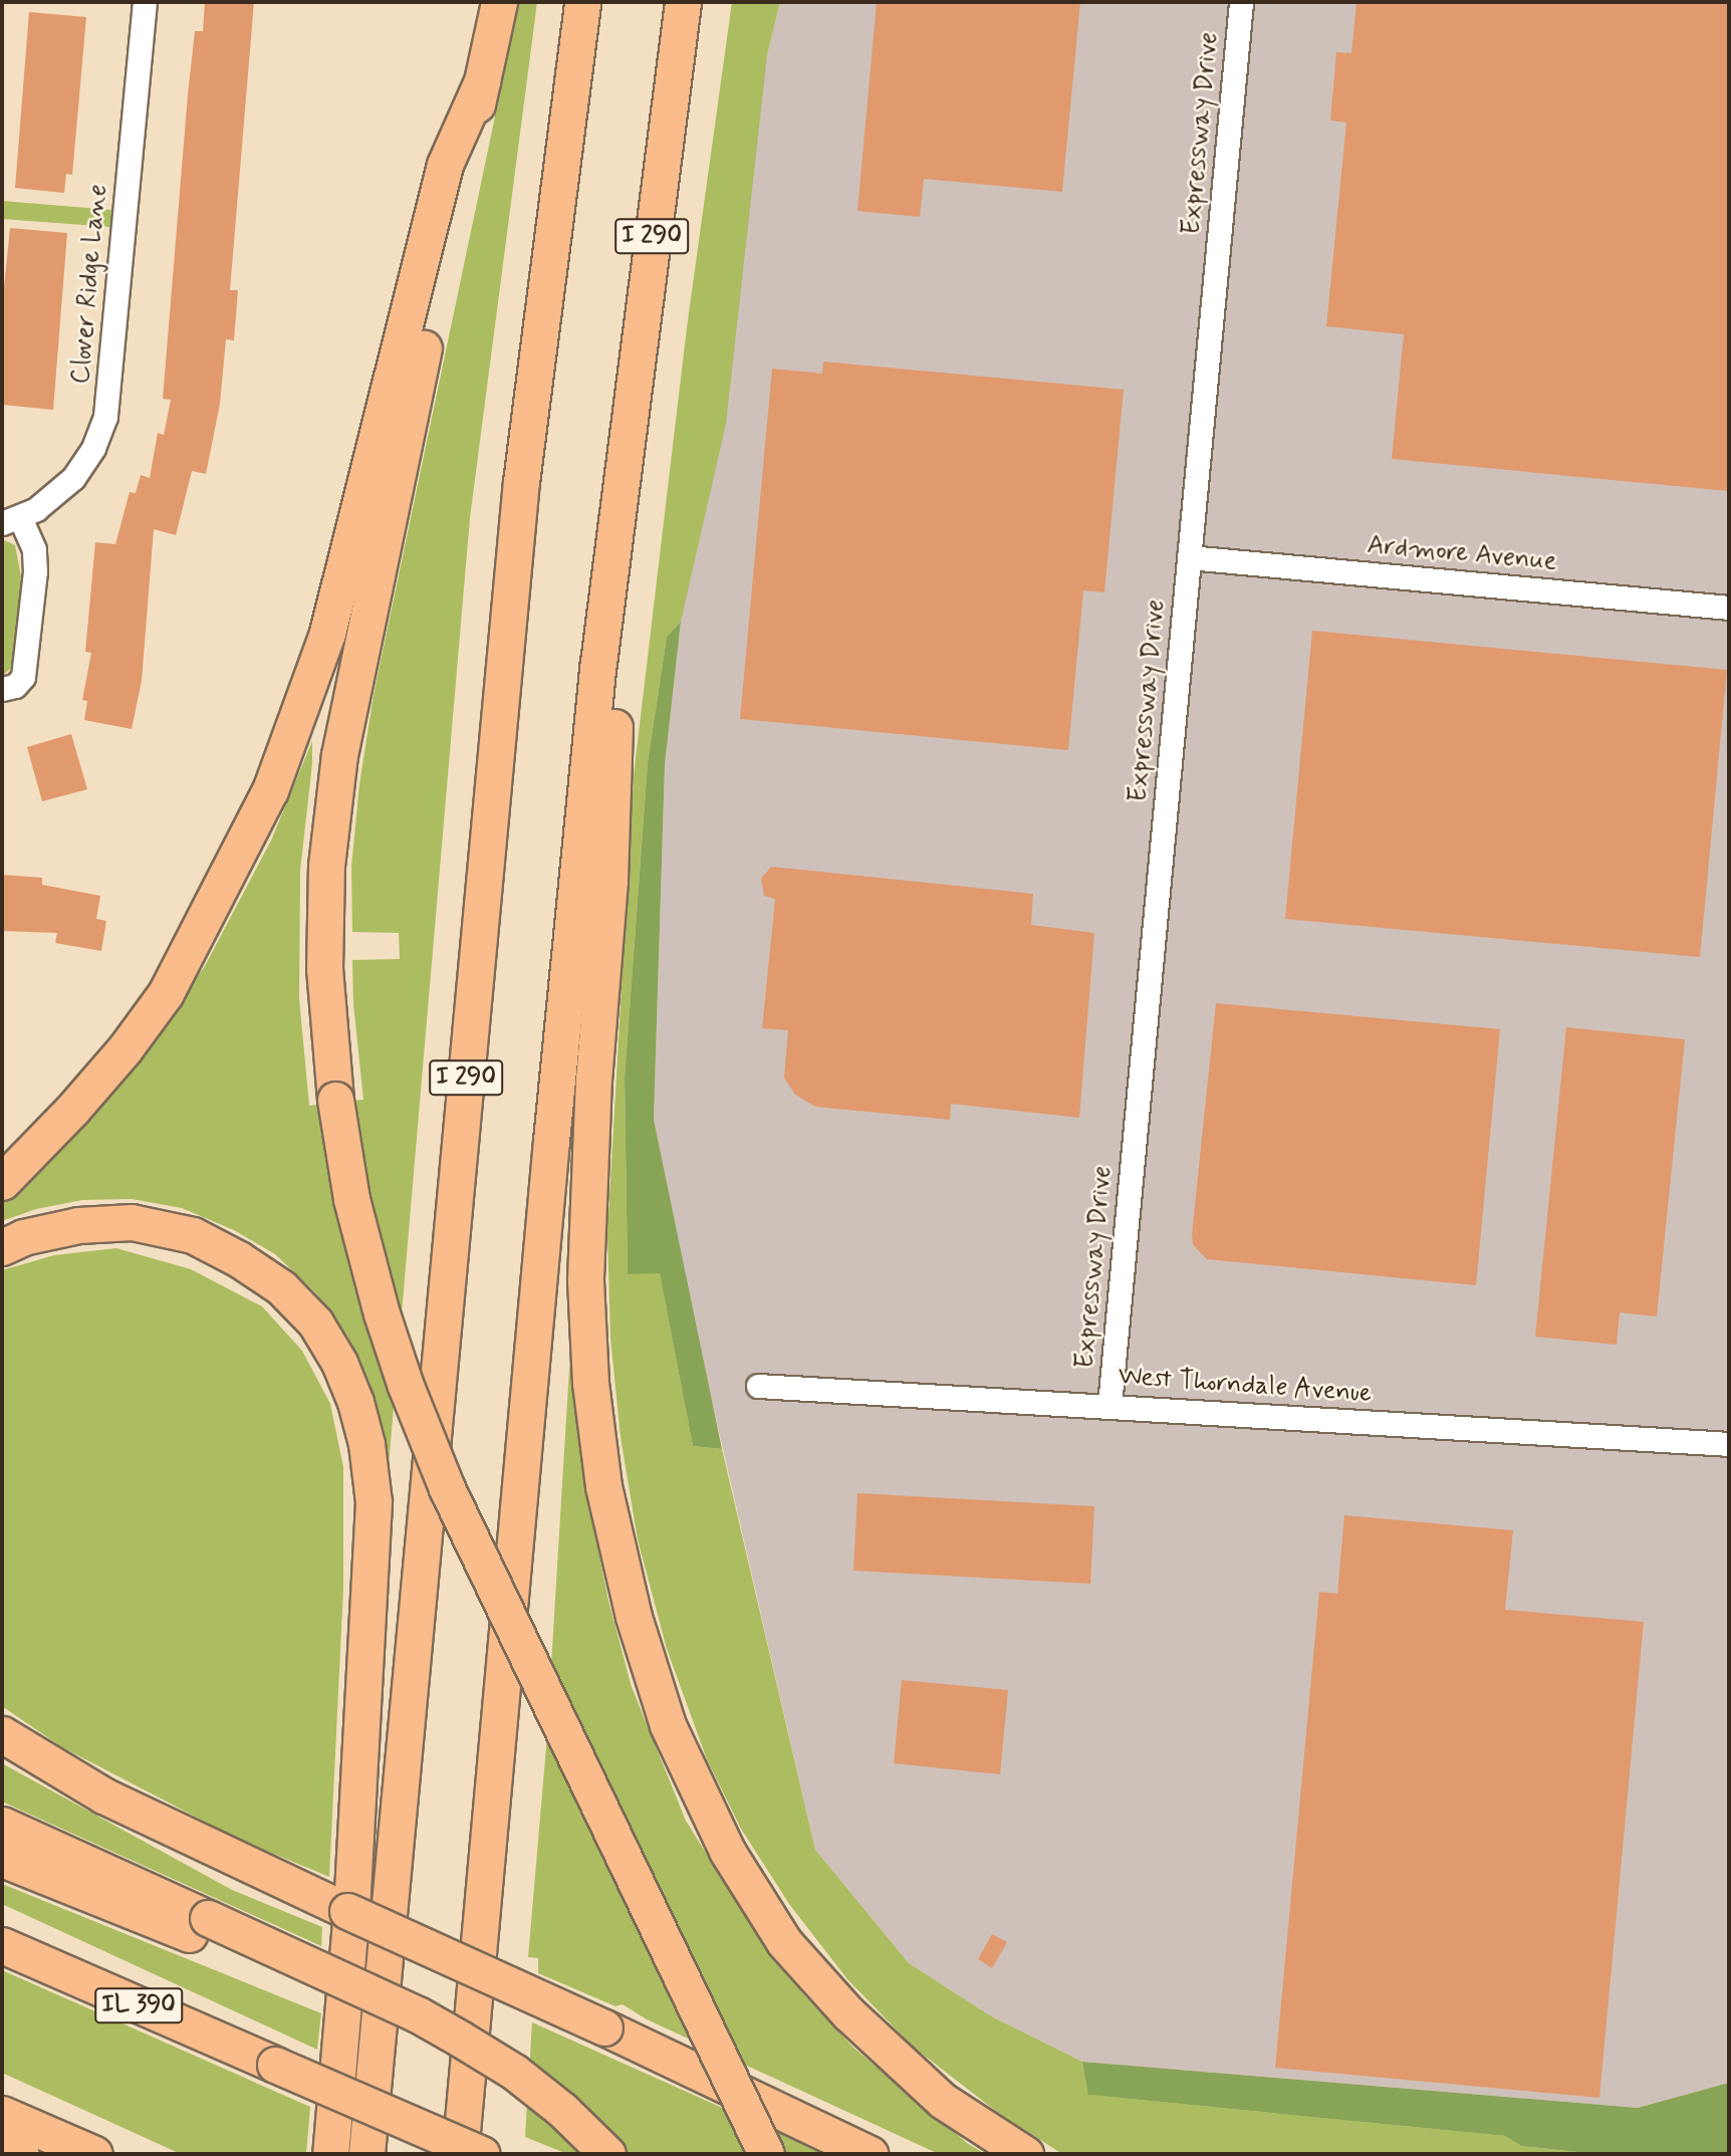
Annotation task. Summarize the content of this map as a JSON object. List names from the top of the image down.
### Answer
{
  "streets": {
    "highway": ["I 290", "IL 390"],
    "street": [
      "Expressway Drive",
      "Clover Ridge Lane",
      "Ardmore Avenue",
      "West Thorndale Avenue"
    ]
  },
  "crossings": [
    ["Expressway Drive", "Ardmore Avenue"],
    ["Expressway Drive", "West Thorndale Avenue"]
  ]
}
